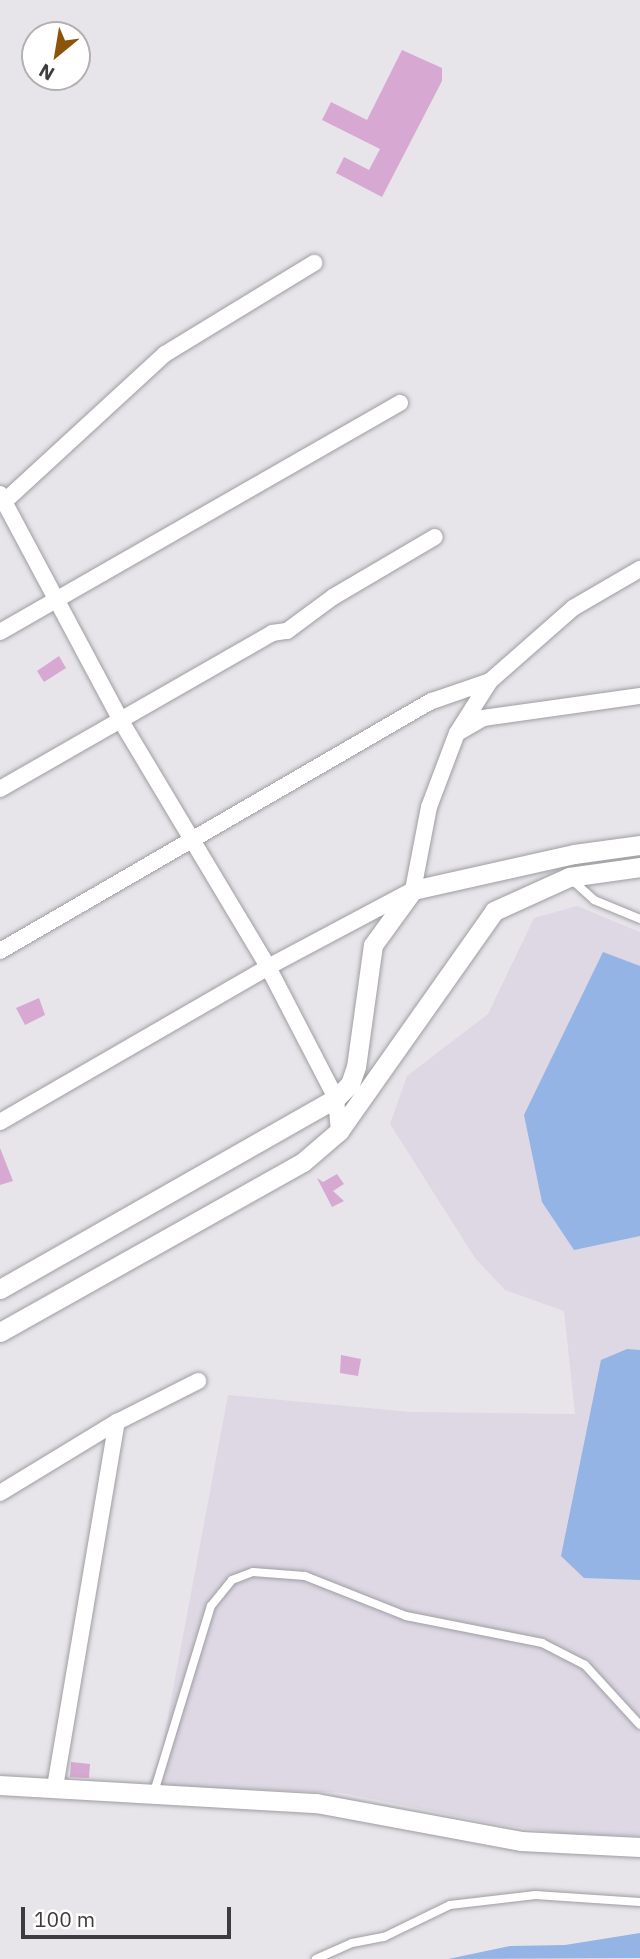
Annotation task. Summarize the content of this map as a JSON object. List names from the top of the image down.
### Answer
{
  "scale_bar": "100 m",
  "north": "bottom left"
}
